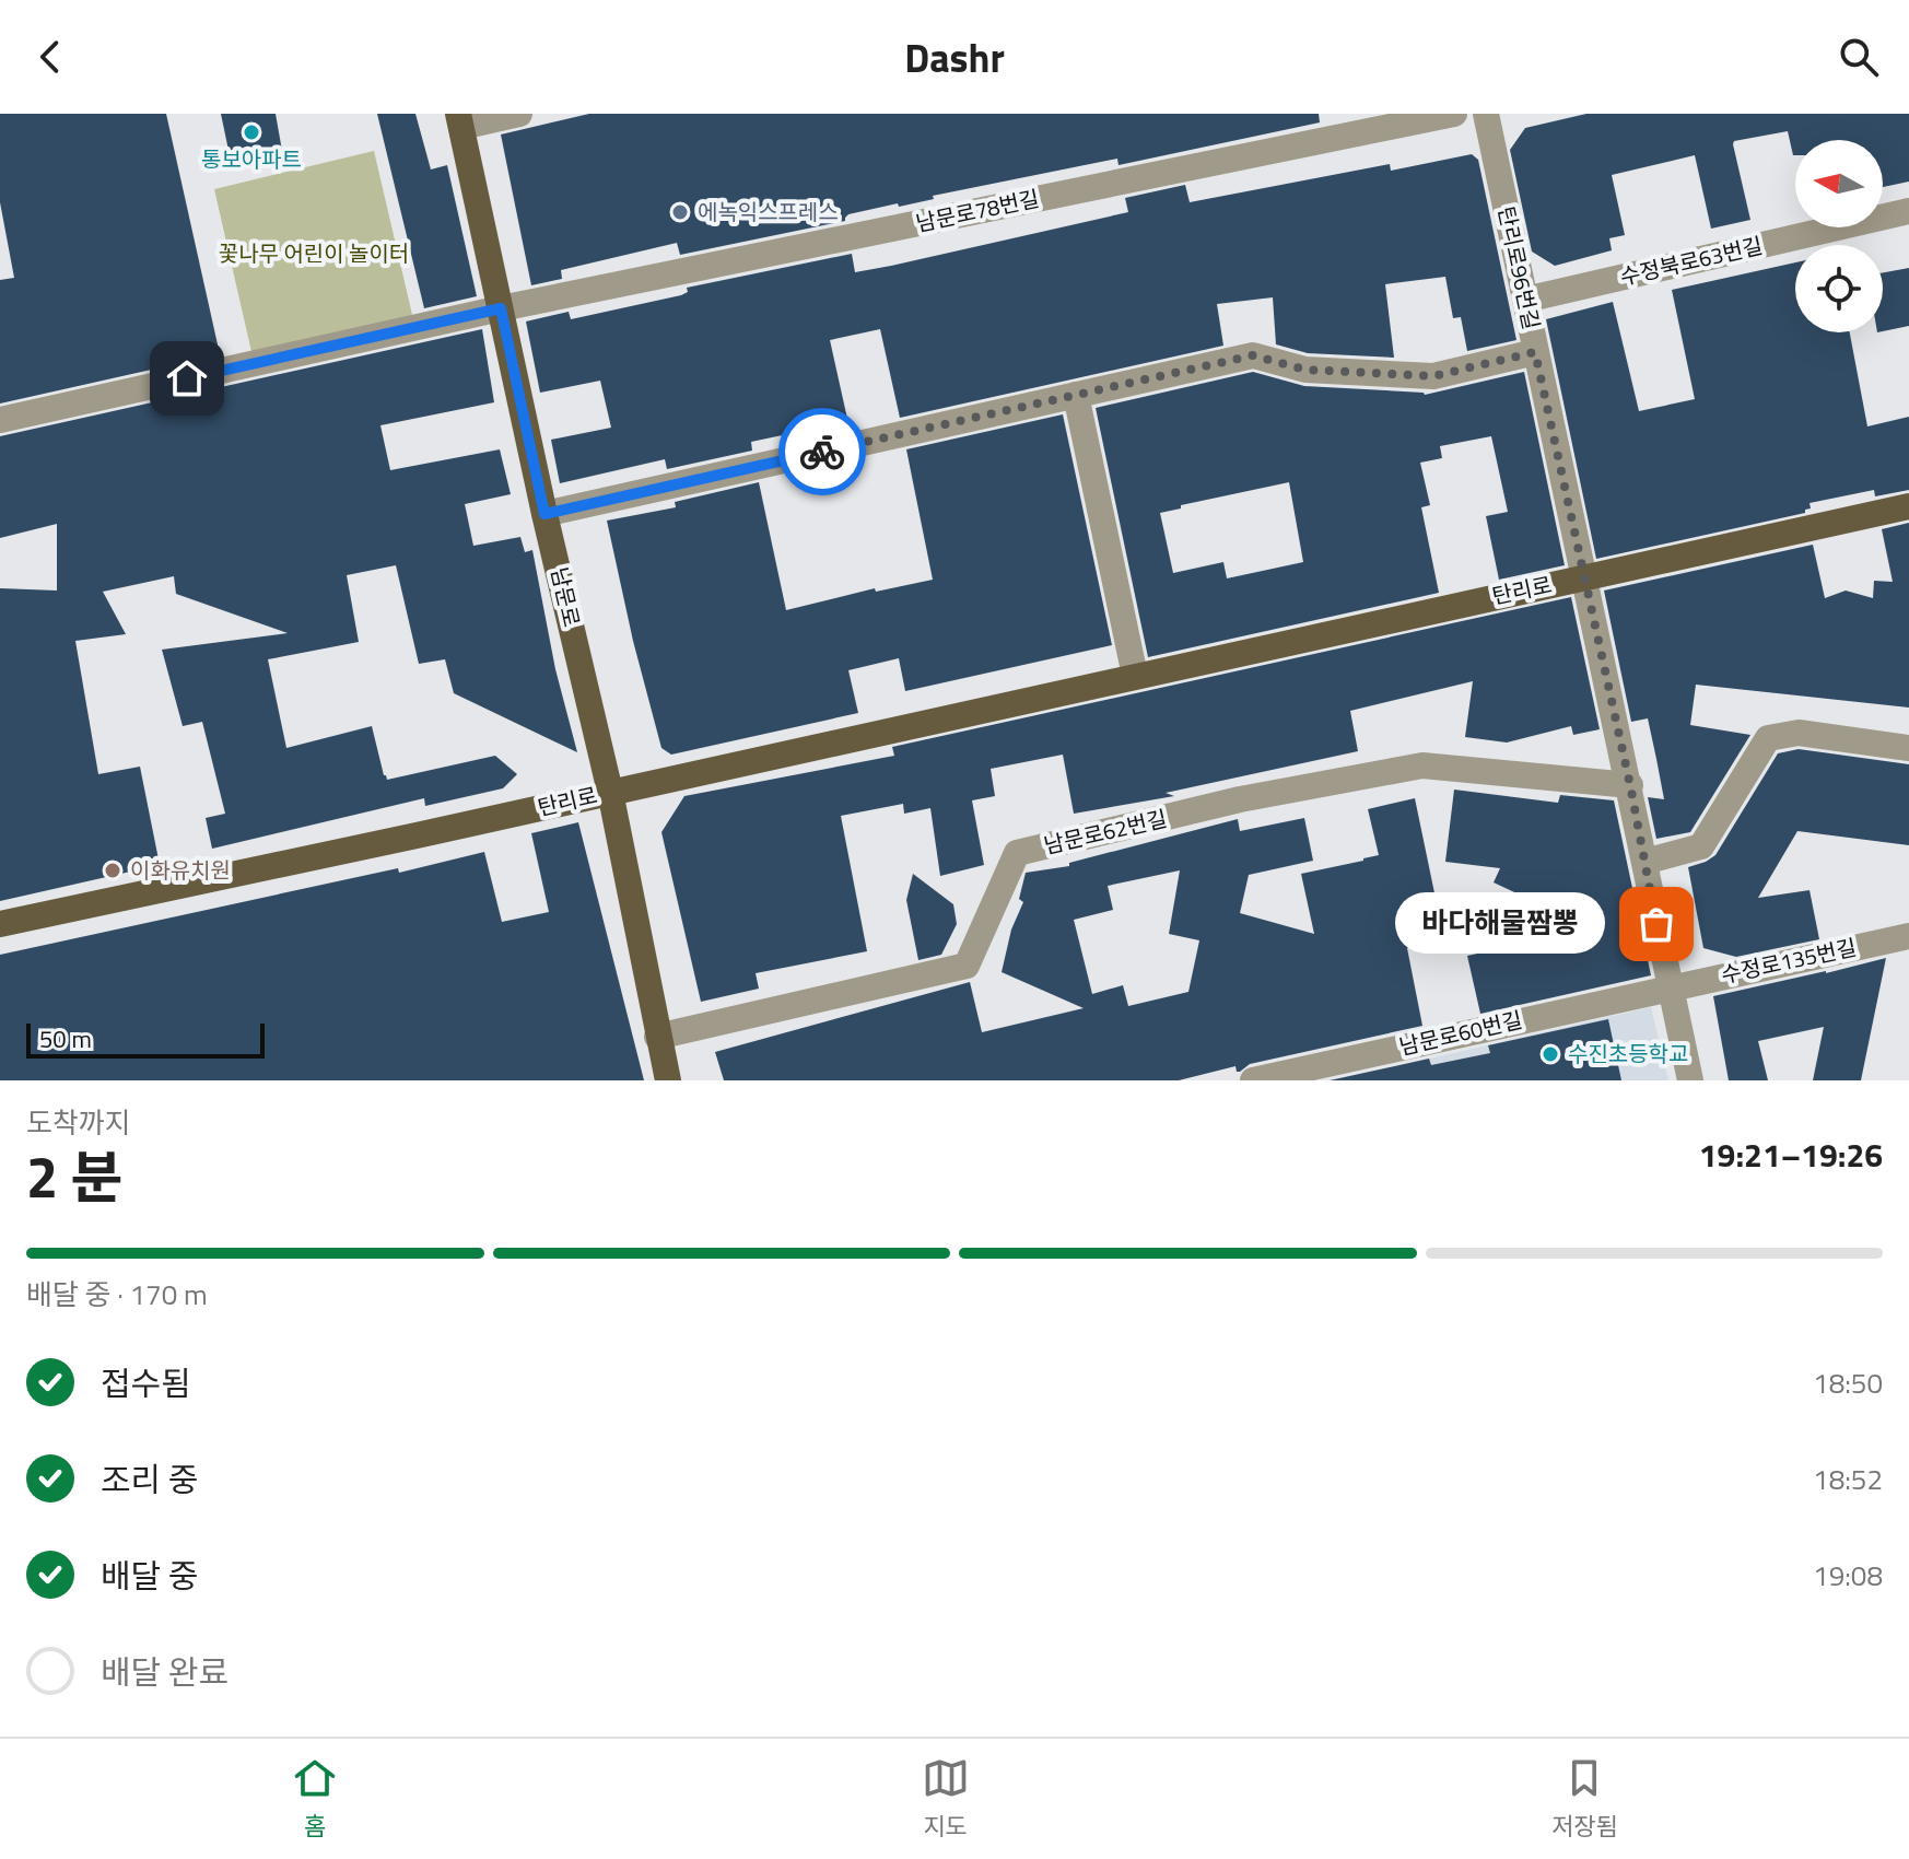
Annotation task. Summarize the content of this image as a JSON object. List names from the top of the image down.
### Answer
{
  "streets": {
    "main road": ["탄리로", "남문로"],
    "street": [
      "남문로78번길",
      "수정북로63번길",
      "탄리로96번길",
      "남문로62번길",
      "수정로135번길",
      "남문로60번길"
    ]
  },
  "crossings": [
    ["남문로78번길", "남문로"],
    ["수정북로63번길", "탄리로96번길"],
    ["탄리로96번길", "탄리로"],
    ["탄리로96번길", "남문로62번길"],
    ["탄리로96번길", "수정로135번길"],
    ["탄리로96번길", "남문로60번길"],
    ["탄리로", "남문로"],
    ["남문로", "남문로62번길"],
    ["수정로135번길", "남문로60번길"]
  ],
  "parks": ["꽃나무 어린이 놀이터"],
  "places": [
    "통보아파트",
    "에녹익스프레스",
    "이화유치원",
    "바다해물짬뽕",
    "수진초등학교"
  ],
  "scale_bar": "50 m",
  "north": "left",
  "page": {
    "header": "Dashr",
    "bubble": "바다해물짬뽕",
    "scale": "50 m",
    "heading": ["2 분", "도착까지", "19:21–19:26"],
    "bar": "배달 중 · 170 m",
    "list": [
      ["접수됨", "18:50"],
      ["조리 중", "18:52"],
      ["배달 중", "19:08"],
      "배달 완료"
    ],
    "tabs": ["홈", "지도", "저장됨"]
  }
}
